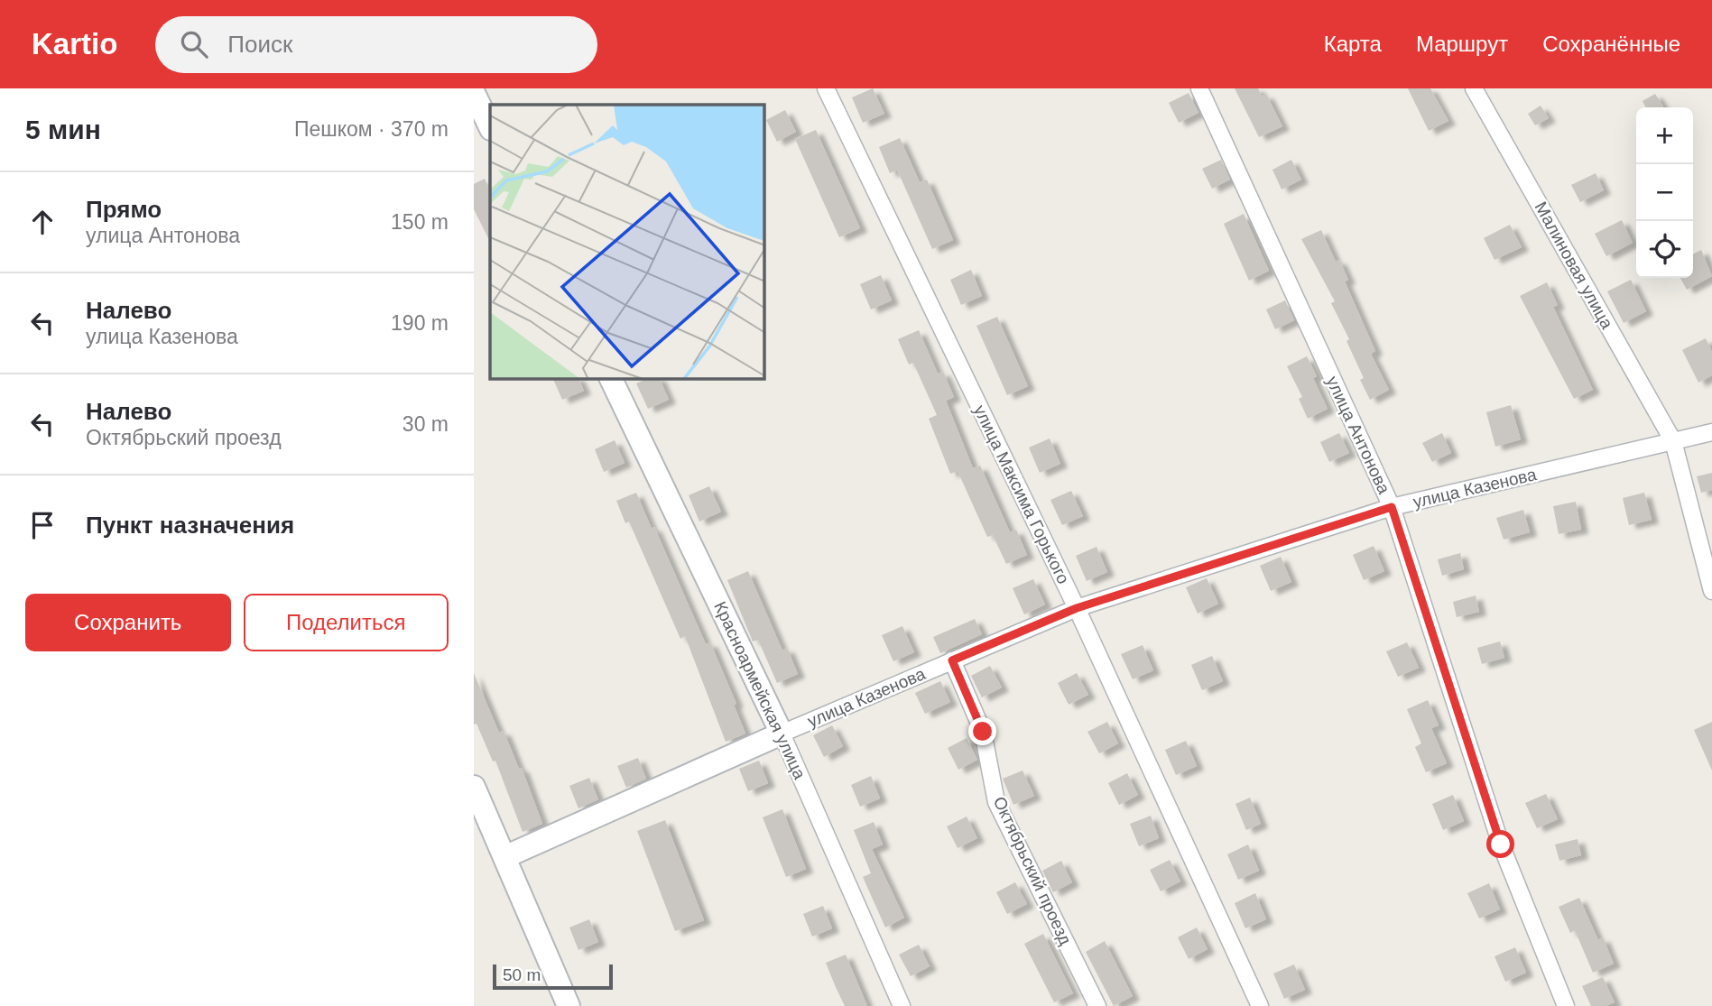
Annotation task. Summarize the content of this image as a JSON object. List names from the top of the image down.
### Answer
{
  "streets": {
    "street": [
      "Малиновая улица",
      "улица Антонова",
      "улица Казенова",
      "улица Максима Горького",
      "Красноармейская улица",
      "Октябрьский проезд"
    ]
  },
  "crossings": [
    ["Малиновая улица", "улица Казенова"],
    ["улица Антонова", "улица Казенова"],
    ["улица Казенова", "улица Максима Горького"],
    ["улица Казенова", "Красноармейская улица"],
    ["улица Казенова", "Октябрьский проезд"]
  ],
  "scale_bar": "50 m",
  "page": {
    "header": "Kartio",
    "search": "Поиск",
    "nav": ["Карта", "Маршрут", "Сохранённые"],
    "heading": ["5 мин", "Пешком · 370 m"],
    "map_buttons": ["+", "−"],
    "list": [
      ["Прямо", "улица Антонова", "150 m"],
      ["Налево", "улица Казенова", "190 m"],
      ["Налево", "Октябрьский проезд", "30 m"],
      "Пункт назначения"
    ],
    "buttons": ["Сохранить", "Поделиться"],
    "scale": "50 m"
  }
}
